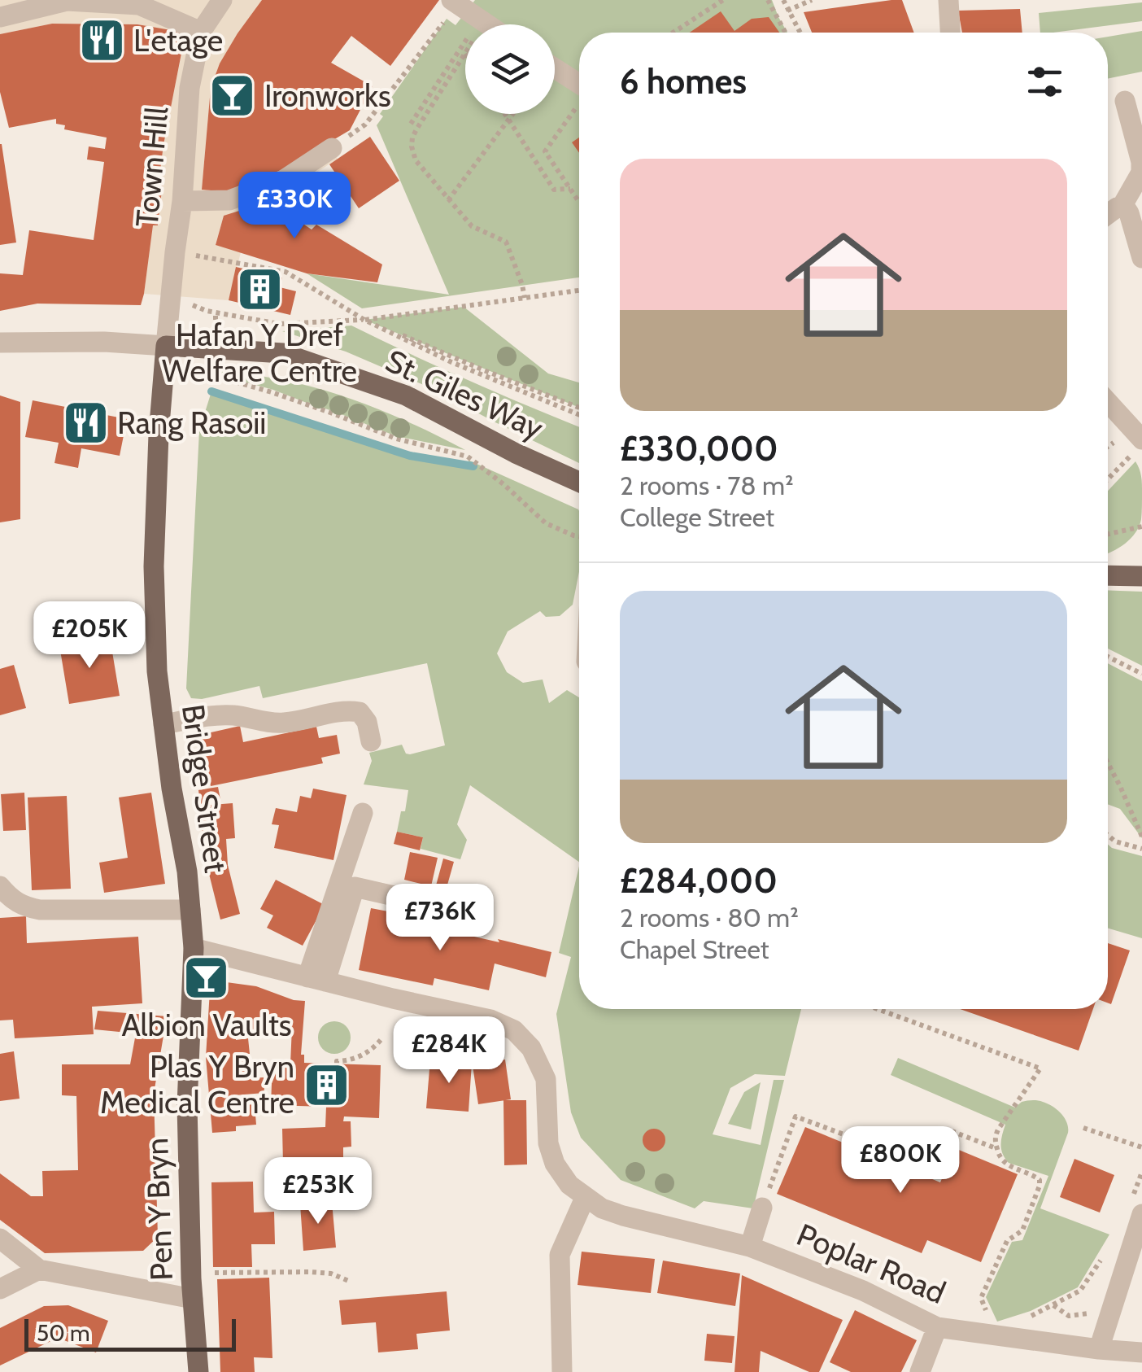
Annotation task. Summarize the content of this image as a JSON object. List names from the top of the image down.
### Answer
{
  "streets": {
    "main road": ["St. Giles Way", "Bridge Street", "Pen Y Bryn"],
    "street": ["Town Hill", "Poplar Road"]
  },
  "crossings": [
    ["Town Hill", "St. Giles Way"],
    ["Town Hill", "Bridge Street"],
    ["St. Giles Way", "Bridge Street"],
    ["Bridge Street", "Pen Y Bryn"]
  ],
  "places": {
    "restaurant": ["L'etage", "Rang Rasoii"],
    "bar": ["Ironworks", "Albion Vaults"],
    "building": ["Hafan Y Dref Welfare Centre", "Plas Y Bryn Medical Centre"]
  },
  "scale_bar": "50 m",
  "page": {
    "heading": "6 homes",
    "list": [
      {
        "name": "£330,000",
        "note": "2 rooms · 78 m² · College Street"
      },
      {
        "name": "£284,000",
        "note": "2 rooms · 80 m² · Chapel Street"
      }
    ],
    "price": [
      "£330K",
      "£205K",
      "£736K",
      "£284K",
      "£800K",
      "£253K"
    ],
    "scale": "50 m"
  }
}
